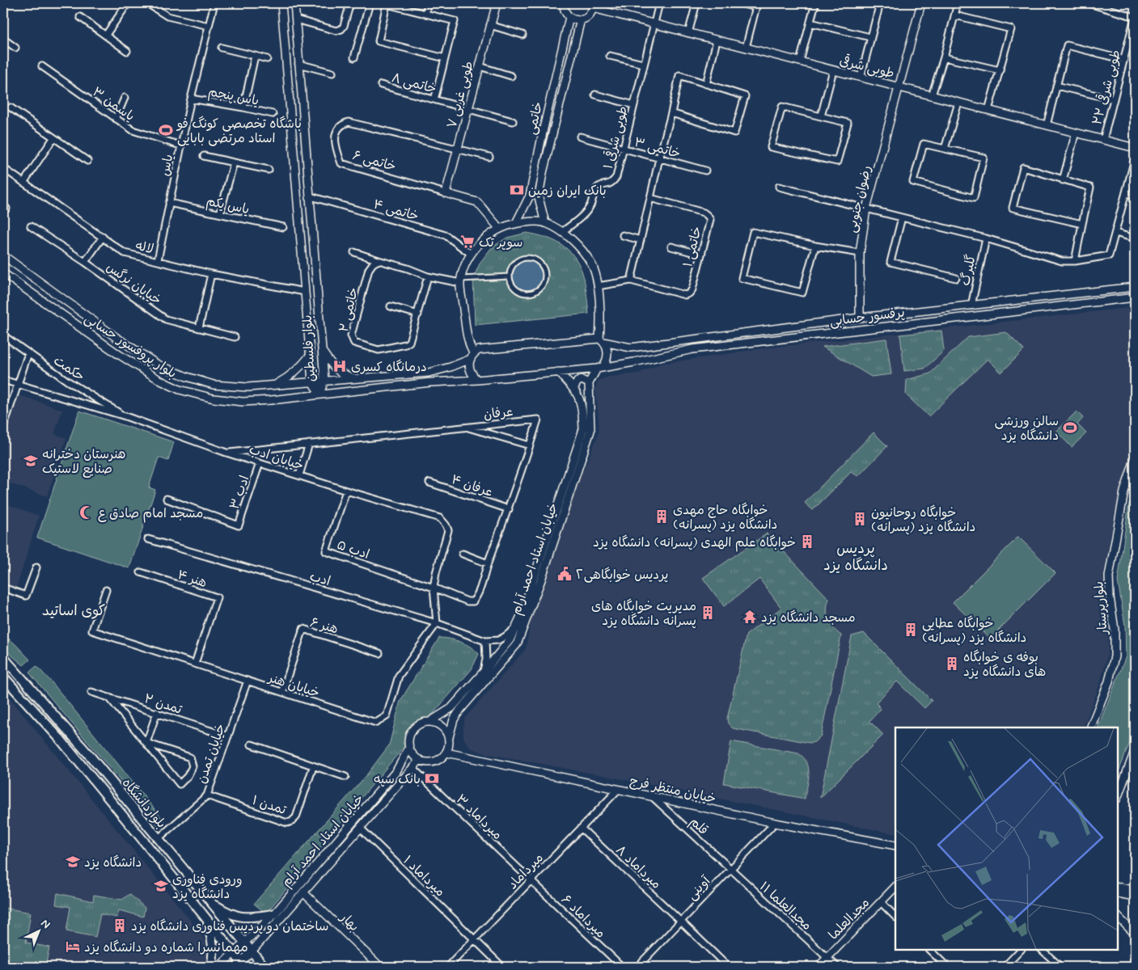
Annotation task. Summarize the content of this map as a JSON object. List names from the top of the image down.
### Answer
{
  "streets": {
    "main road": [
      "طوبی شرقی",
      "طوبی غربی ۷",
      "خاتمی",
      "خاتمی ۶",
      "رضوان جنوبی",
      "پرفسور حسابی",
      "بلوار پروفسور حسابی",
      "بلوار فلسطین",
      "خیابان استاد احمد آرام",
      "بلوارپرستار",
      "خیابان منتظر فرج",
      "بلواردانشگاه",
      "مجدالعلما",
      "بهار"
    ],
    "street": [
      "خاتمی ۸",
      "طوبی شرقی ۲۲",
      "یاس پنجم",
      "یاسمن ۳",
      "طوبی شرقی ۱",
      "خاتمی ۳",
      "یاس",
      "یاس یکم",
      "خاتمی ۴",
      "لاله",
      "خاتمی ۱",
      "گلبرگ",
      "خیابان نرگس",
      "خاتمی ۲",
      "حکمت",
      "عرفان",
      "خیابان ادب",
      "عرفان ۴",
      "ادب ۳",
      "ادب ۵",
      "هنر ۴",
      "ادب",
      "هنر ۶",
      "خیابان هنر",
      "تمدن ۲",
      "خیابان تمدن",
      "تمدن ۱",
      "میرداماد ۳",
      "قلم",
      "میرداماد ۸",
      "میرداماد",
      "میرداماد ۱",
      "آوینی",
      "مجدالعلما ۱۱",
      "میرداماد ۶"
    ]
  },
  "crossings": [
    ["طوبی شرقی", "طوبی شرقی ۲۲"],
    ["طوبی شرقی", "طوبی شرقی ۱"],
    ["طوبی شرقی", "رضوان جنوبی"],
    ["خاتمی ۸", "طوبی غربی ۷"],
    ["طوبی غربی ۷", "خاتمی ۶"],
    ["یاس پنجم", "یاس"],
    ["یاسمن ۳", "یاس"],
    ["طوبی شرقی ۱", "خاتمی ۳"],
    ["یاس", "یاس یکم"],
    ["یاس", "لاله"],
    ["رضوان جنوبی", "پرفسور حسابی"],
    ["خاتمی ۴", "بلوار فلسطین"],
    ["لاله", "بلوار فلسطین"],
    ["گلبرگ", "پرفسور حسابی"],
    ["پرفسور حسابی", "بلوار پروفسور حسابی"],
    ["بلوار پروفسور حسابی", "بلوار فلسطین"],
    ["حکمت", "خیابان ادب"],
    ["عرفان", "خیابان ادب"],
    ["عرفان", "عرفان ۴"],
    ["عرفان", "ادب ۵"],
    ["خیابان ادب", "ادب ۳"],
    ["خیابان ادب", "ادب ۵"],
    ["خیابان ادب", "ادب"],
    ["خیابان ادب", "خیابان هنر"],
    ["خیابان استاد احمد آرام", "خیابان منتظر فرج"],
    ["خیابان استاد احمد آرام", "بلواردانشگاه"],
    ["خیابان استاد احمد آرام", "میرداماد ۳"],
    ["خیابان استاد احمد آرام", "میرداماد ۱"],
    ["خیابان استاد احمد آرام", "بهار"],
    ["هنر ۴", "خیابان هنر"],
    ["ادب", "خیابان هنر"],
    ["هنر ۶", "خیابان هنر"],
    ["خیابان هنر", "خیابان تمدن"],
    ["تمدن ۲", "خیابان تمدن"],
    ["خیابان تمدن", "بلواردانشگاه"],
    ["خیابان تمدن", "تمدن ۱"],
    ["خیابان منتظر فرج", "قلم"],
    ["خیابان منتظر فرج", "میرداماد"],
    ["خیابان منتظر فرج", "آوینی"],
    ["میرداماد ۳", "میرداماد"],
    ["میرداماد ۳", "میرداماد ۶"],
    ["قلم", "آوینی"],
    ["قلم", "مجدالعلما ۱۱"],
    ["میرداماد ۸", "میرداماد"],
    ["میرداماد ۸", "آوینی"],
    ["میرداماد", "میرداماد ۱"],
    ["میرداماد", "میرداماد ۶"],
    ["آوینی", "مجدالعلما ۱۱"],
    ["مجدالعلما ۱۱", "مجدالعلما"]
  ],
  "districts": ["پردیس دانشگاه یزد", "کوی اساتید"],
  "places": {
    "sports": ["باشگاه تخصصی کونگ فو استاد مرتضی بابایی", "سالن ورزشی دانشگاه یزد"],
    "bank": ["بانک ایران زمین", "بانک سپه"],
    "supermarket": ["سوپر تک"],
    "hospital": ["درمانگاه کسری"],
    "school or university": ["هنرستان دخترانه صنایع لاستیک", "دانشگاه یزد", "ورودی فناوری دانشگاه یزد"],
    "mosque": ["مسجد امام صادق ع"],
    "building": [
      "خوابگاه حاج مهدی (پسرانه) دانشگاه یزد",
      "خوابگاه روحانیون (پسرانه) دانشگاه یزد",
      "خوابگاه علم الهدی (پسرانه) دانشگاه یزد",
      "مدیریت خوابگاه های پسرانه دانشگاه یزد",
      "خوابگاه عطایی (پسرانه) دانشگاه یزد",
      "بوفه ی خوابگاه های دانشگاه یزد",
      "ساختمان دو پردیس فناوری دانشگاه یزد"
    ],
    "public building": ["پردیس خوابگاهی٢"],
    "temple": ["مسجد دانشگاه یزد"],
    "hotel": ["مهمانسرا شماره دو دانشگاه یزد"]
  },
  "north": "top right"
}
